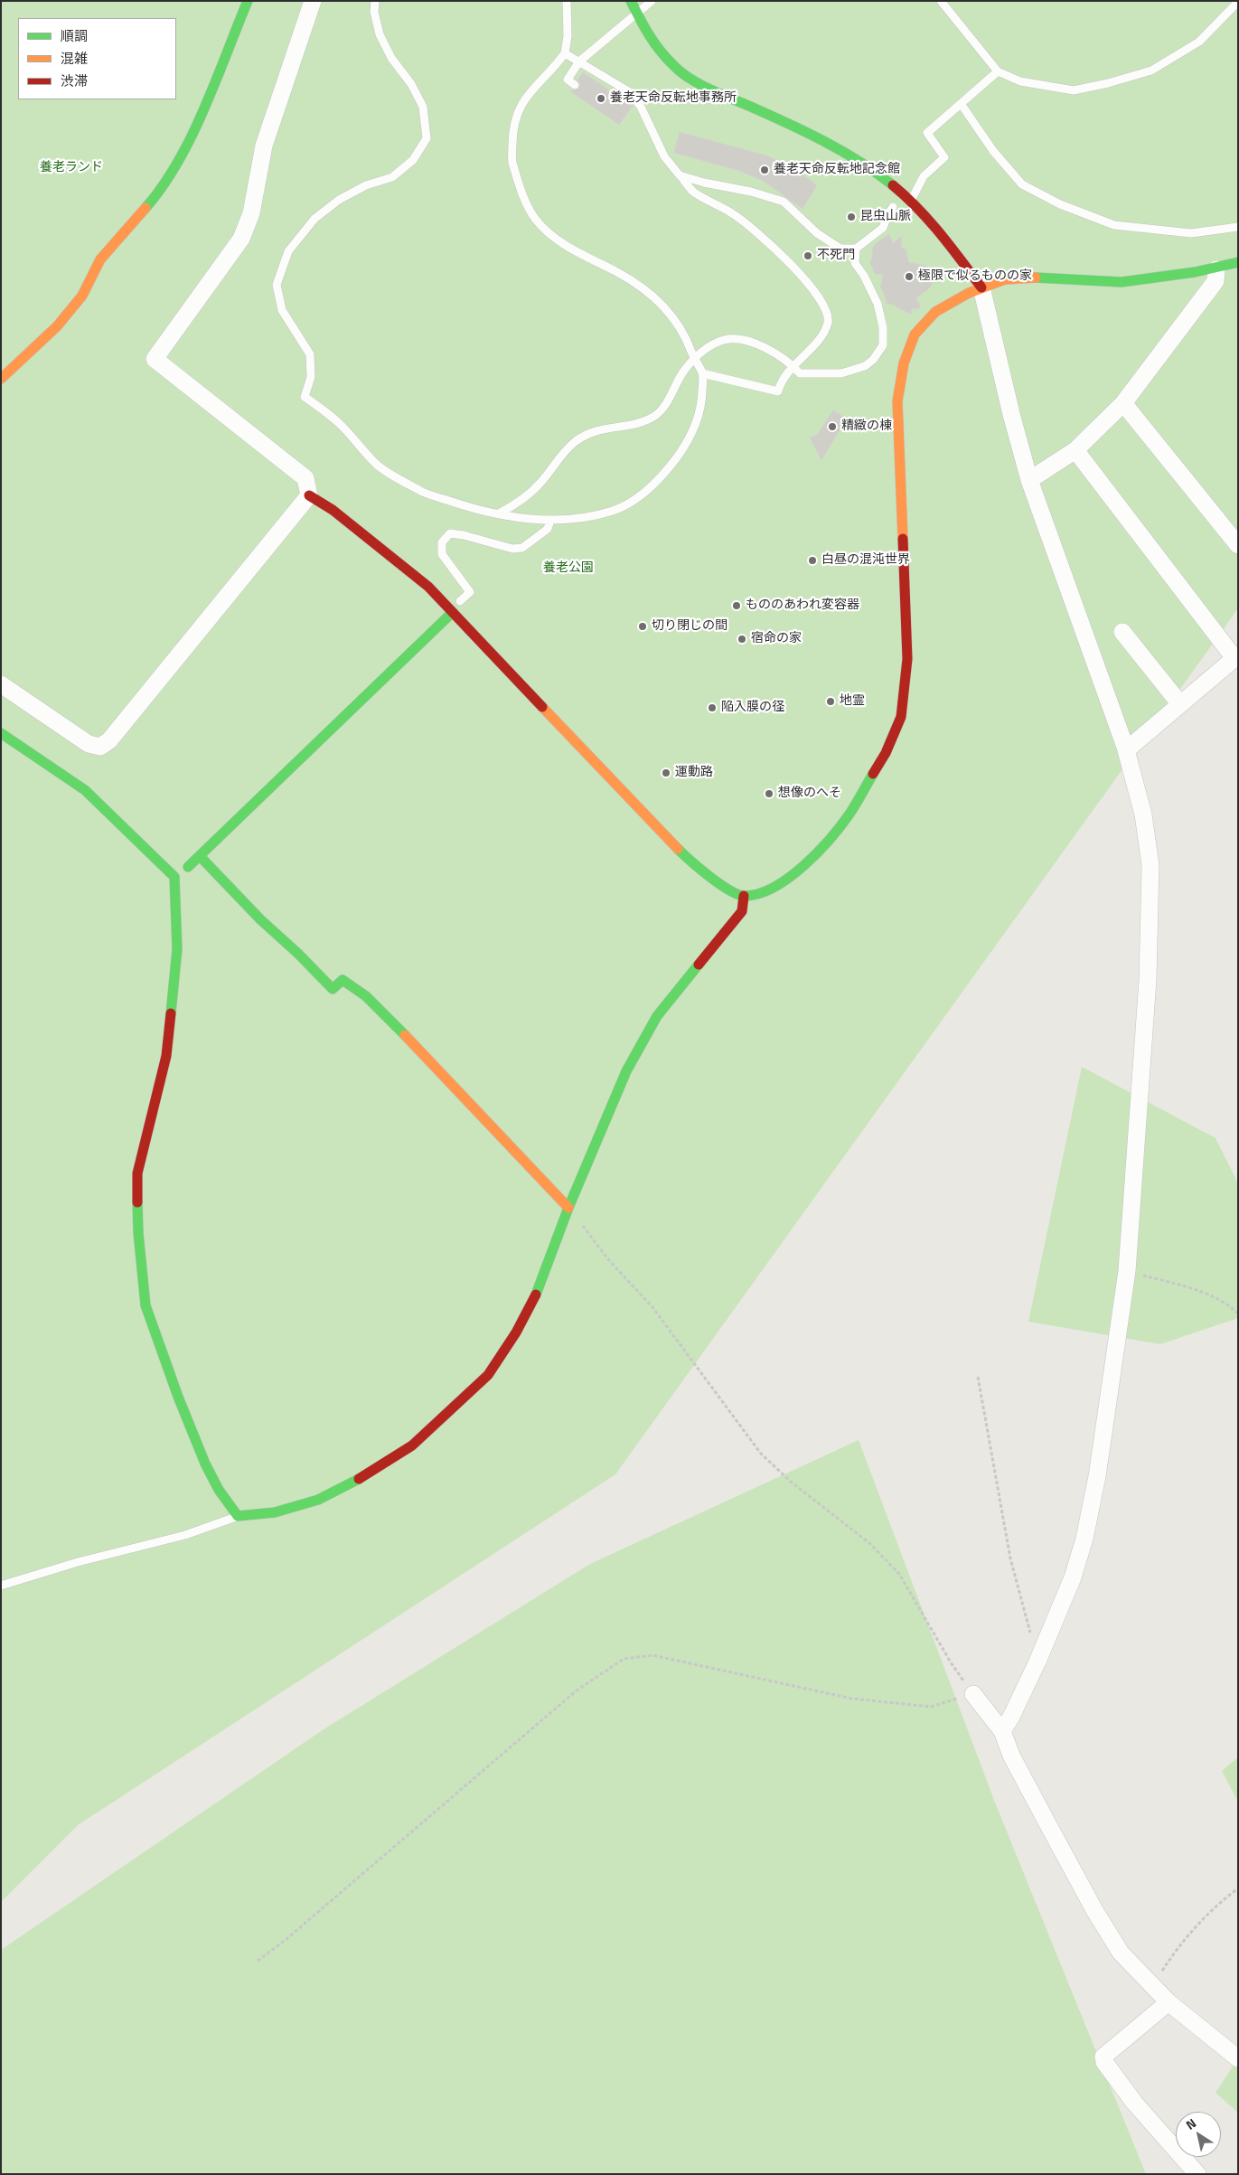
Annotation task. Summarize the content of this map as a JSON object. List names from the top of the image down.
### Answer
{
  "parks": ["養老ランド", "養老公園"],
  "places": [
    "養老天命反転地事務所",
    "養老天命反転地記念館",
    "昆虫山脈",
    "不死門",
    "極限で似るものの家",
    "精緻の棟",
    "白昼の混沌世界",
    "もののあわれ変容器",
    "切り閉じの間",
    "宿命の家",
    "地霊",
    "陥入膜の径",
    "運動路",
    "想像のへそ"
  ],
  "legend": ["順調", "混雑", "渋滞"],
  "north": "top left"
}
